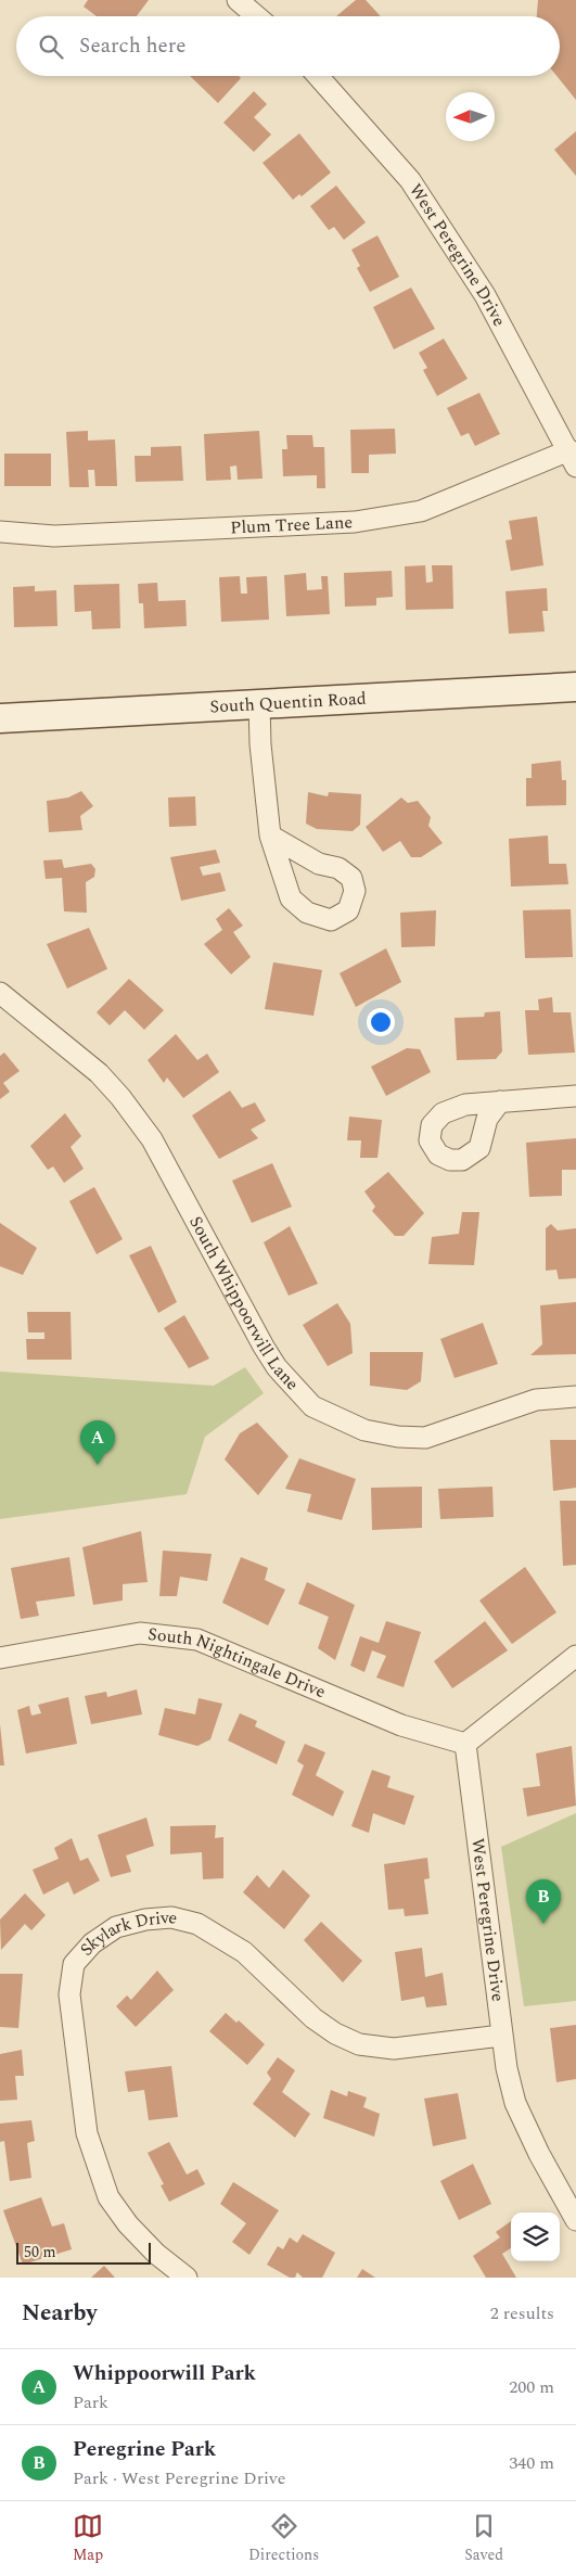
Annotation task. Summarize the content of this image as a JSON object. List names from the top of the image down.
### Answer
{
  "streets": {
    "main road": ["South Quentin Road"],
    "street": [
      "West Peregrine Drive",
      "Plum Tree Lane",
      "South Whippoorwill Lane",
      "South Nightingale Drive",
      "Skylark Drive"
    ]
  },
  "crossings": [
    ["West Peregrine Drive", "Plum Tree Lane"],
    ["West Peregrine Drive", "South Nightingale Drive"],
    ["West Peregrine Drive", "Skylark Drive"]
  ],
  "scale_bar": "50 m",
  "north": "left",
  "page": {
    "search": "Search here",
    "pins": ["A", "B"],
    "scale": "50 m",
    "heading": ["Nearby", "2 results"],
    "list": [
      {
        "mark": "A",
        "name": "Whippoorwill Park",
        "note": "Park",
        "value": "200 m"
      },
      {
        "mark": "B",
        "name": "Peregrine Park",
        "note": "Park · West Peregrine Drive",
        "value": "340 m"
      }
    ],
    "nav": ["Map", "Directions", "Saved"]
  }
}
